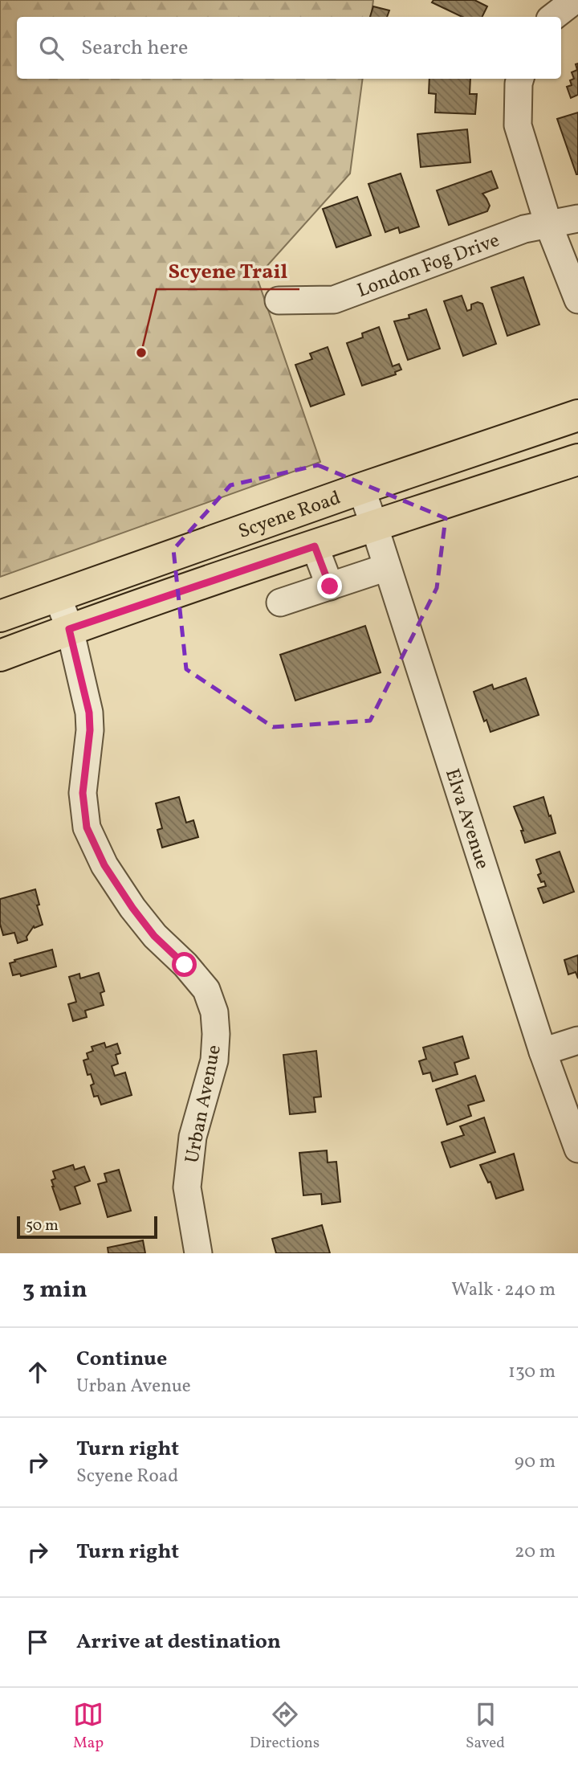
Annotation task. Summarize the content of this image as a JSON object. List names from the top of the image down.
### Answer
{
  "streets": {
    "main road": ["Scyene Road"],
    "street": ["London Fog Drive", "Elva Avenue", "Urban Avenue"]
  },
  "crossings": [
    ["Scyene Road", "Elva Avenue"],
    ["Scyene Road", "Urban Avenue"]
  ],
  "places": ["Scyene Trail"],
  "scale_bar": "50 m",
  "page": {
    "search": "Search here",
    "scale": "50 m",
    "heading": ["3 min", "Walk · 240 m"],
    "list": [
      ["Continue", "Urban Avenue", "130 m"],
      ["Turn right", "Scyene Road", "90 m"],
      ["Turn right", "20 m"],
      "Arrive at destination"
    ],
    "nav": ["Map", "Directions", "Saved"]
  }
}
